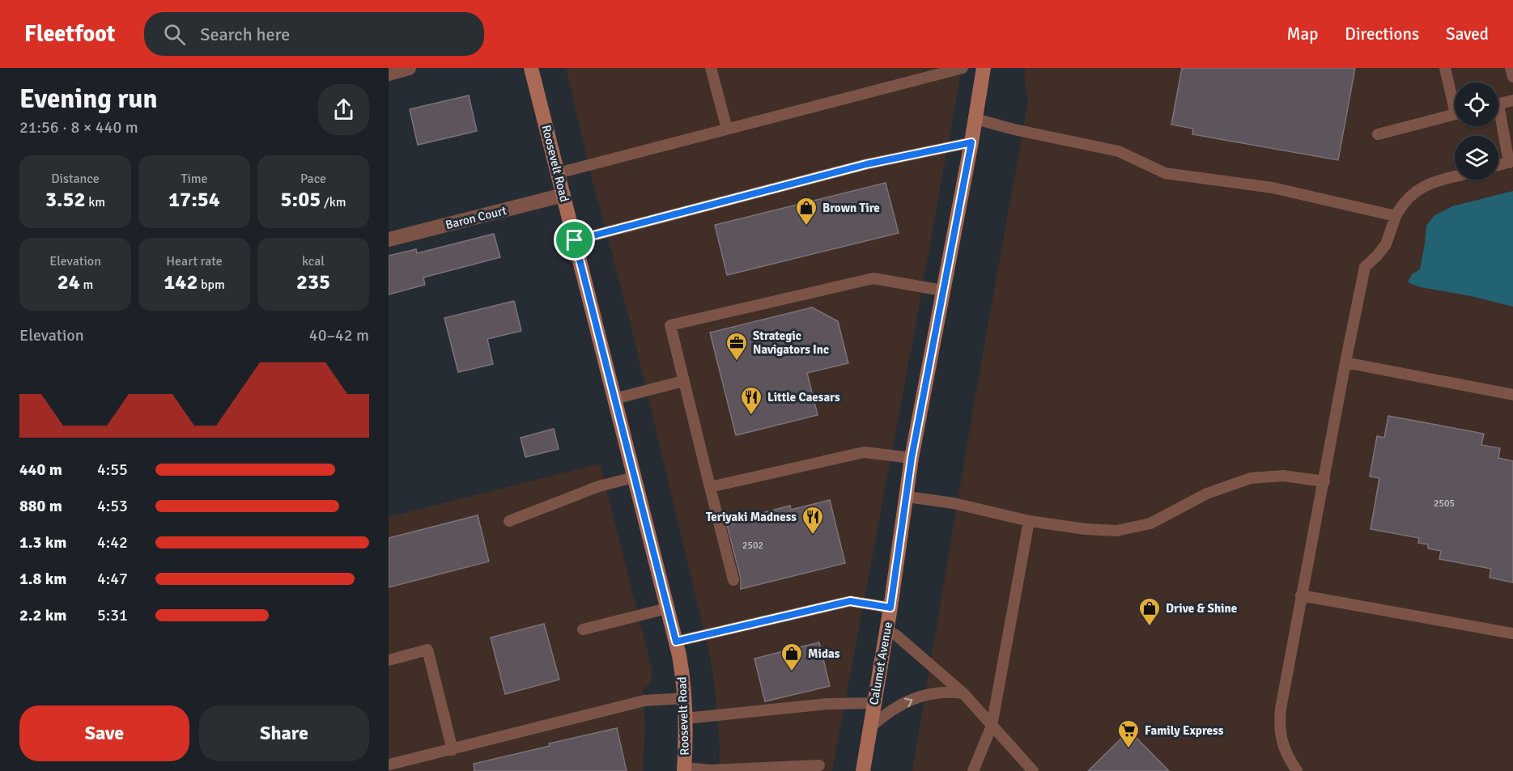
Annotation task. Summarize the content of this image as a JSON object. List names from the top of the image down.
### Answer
{
  "streets": {
    "street": ["Roosevelt Road", "Baron Court", "Calumet Avenue"]
  },
  "crossings": [
    ["Roosevelt Road", "Baron Court"]
  ],
  "places": {
    "shop": ["Brown Tire", "Drive & Shine", "Midas"],
    "office": ["Strategic Navigators Inc"],
    "restaurant": ["Little Caesars", "Teriyaki Madness"],
    "supermarket": ["Family Express"]
  },
  "house_numbers": ["2505", "2502"],
  "page": {
    "header": "Fleetfoot",
    "search": "Search here",
    "nav": ["Map", "Directions", "Saved"],
    "heading": ["Evening run", "21:56 · 8 × 440 m"],
    "stats": [
      ["Distance", "3.52 km"],
      ["Time", "17:54"],
      ["Pace", "5:05 /km"],
      ["Elevation", "24 m"],
      ["Heart rate", "142 bpm"],
      ["kcal", "235"]
    ],
    "chart": ["Elevation", "40–42 m"],
    "list": [
      {
        "name": "440 m",
        "note": "4:55"
      },
      {
        "name": "880 m",
        "note": "4:53"
      },
      {
        "name": "1.3 km",
        "note": "4:42"
      },
      {
        "name": "1.8 km",
        "note": "4:47"
      },
      {
        "name": "2.2 km",
        "note": "5:31"
      }
    ],
    "buttons": ["Save", "Share"]
  }
}
